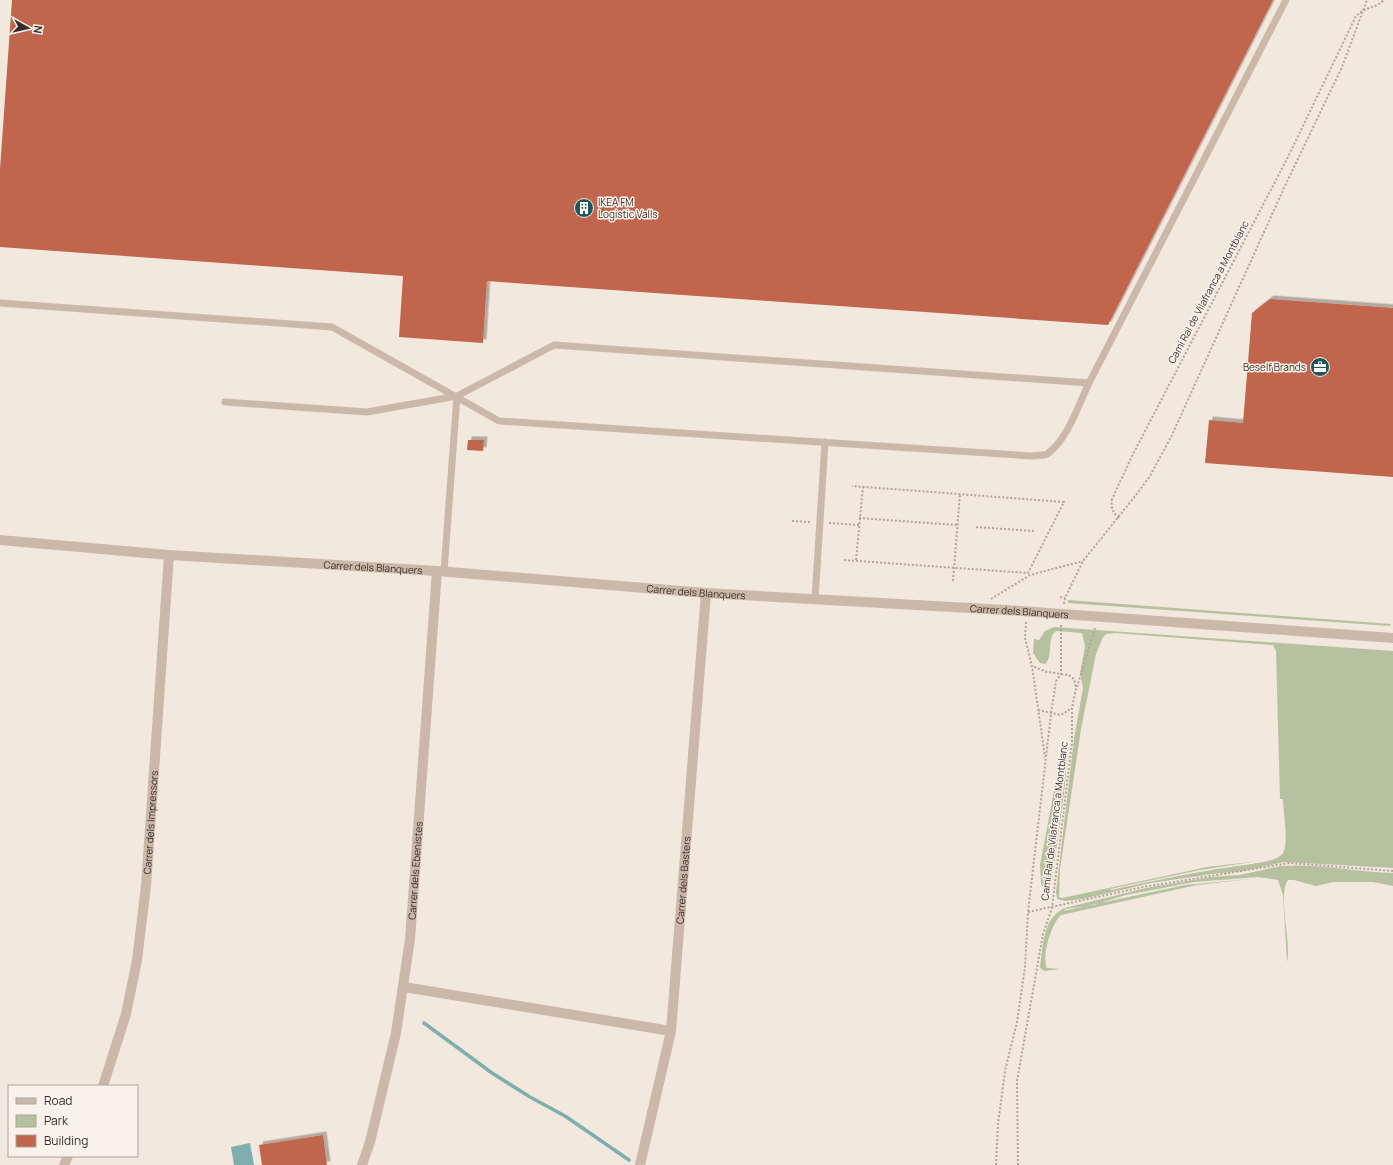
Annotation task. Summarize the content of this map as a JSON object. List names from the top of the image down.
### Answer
{
  "streets": {
    "street": [
      "Carrer dels Blanquers",
      "Carrer dels Impressors",
      "Carrer dels Ebenistes",
      "Carrer dels Basters"
    ],
    "path": ["Camí Ral de Vilafranca a Montblanc"]
  },
  "crossings": [
    ["Carrer dels Blanquers", "Carrer dels Impressors"],
    ["Carrer dels Blanquers", "Carrer dels Ebenistes"],
    ["Carrer dels Blanquers", "Carrer dels Basters"]
  ],
  "places": {
    "building": ["IKEA FM Logistic Valls"],
    "office": ["Beself Brands"]
  },
  "legend": ["Road", "Park", "Building"],
  "north": "right"
}
